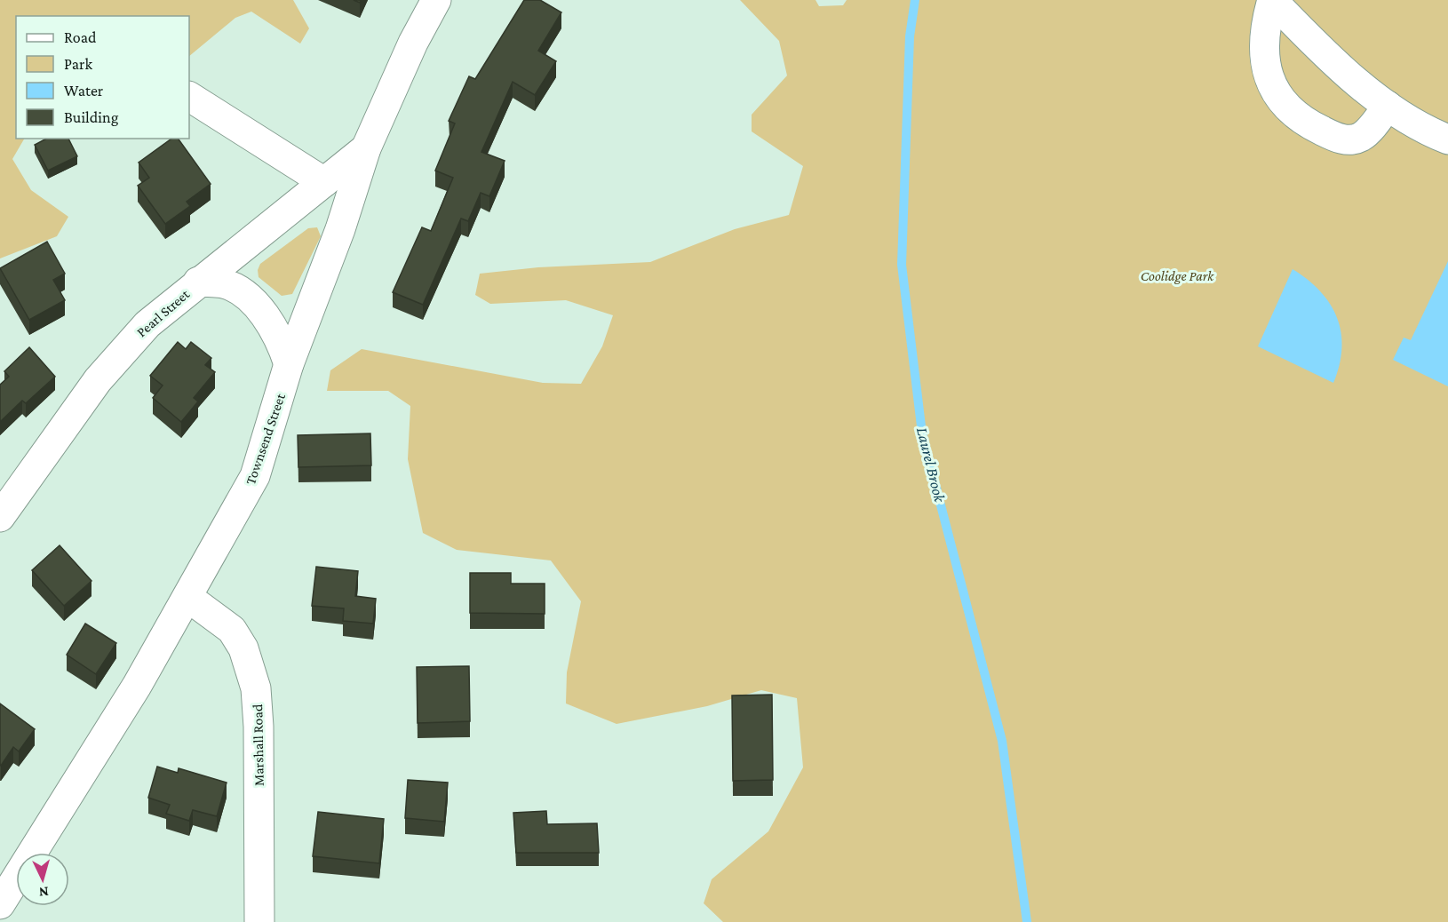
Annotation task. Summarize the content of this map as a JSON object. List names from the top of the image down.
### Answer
{
  "streets": {
    "street": ["Pearl Street", "Townsend Street", "Marshall Road"]
  },
  "crossings": [
    ["Pearl Street", "Townsend Street"],
    ["Townsend Street", "Marshall Road"]
  ],
  "water": ["Laurel Brook"],
  "parks": ["Coolidge Park"],
  "legend": [
    "Road",
    "Park",
    "Water",
    "Building"
  ],
  "north": "bottom"
}
